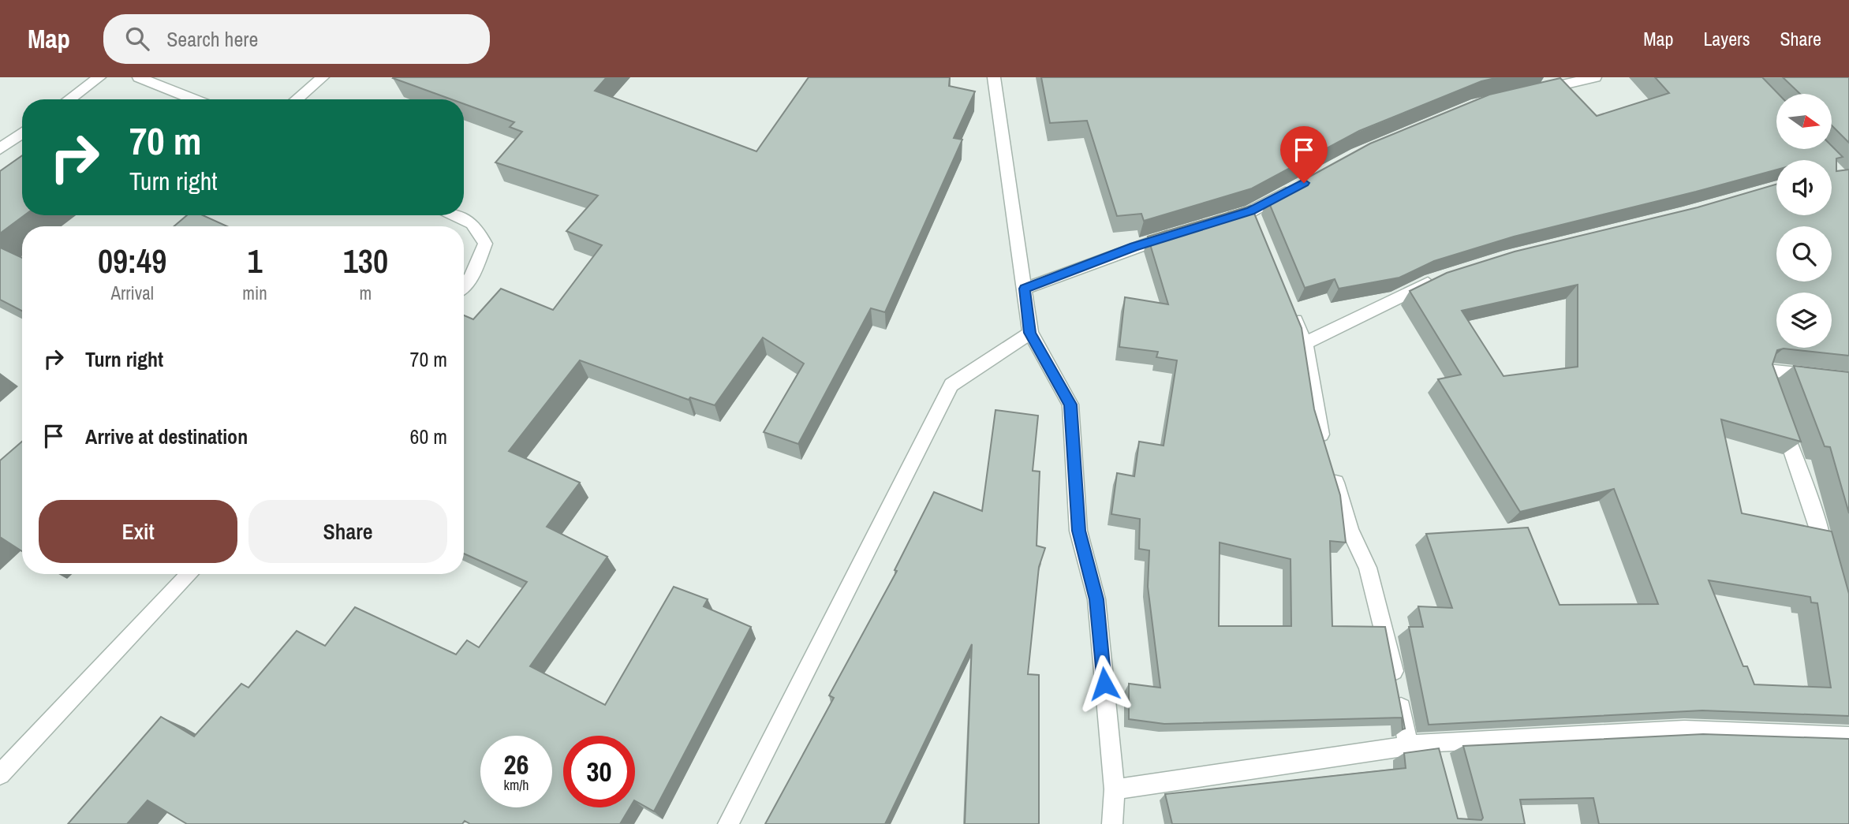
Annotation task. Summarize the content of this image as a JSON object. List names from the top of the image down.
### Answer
{
  "north": "right",
  "page": {
    "header": "Map",
    "search": "Search here",
    "nav": ["Map", "Layers", "Share"],
    "turn": ["70 m", "Turn right"],
    "eta": [
      "09:49",
      "Arrival",
      "1",
      "min",
      "130",
      "m"
    ],
    "list": [
      {
        "name": "Turn right",
        "value": "70 m"
      },
      {
        "name": "Arrive at destination",
        "value": "60 m"
      }
    ],
    "buttons": ["Exit", "Share"],
    "speed": "26 km/h",
    "limit": "30"
  }
}
